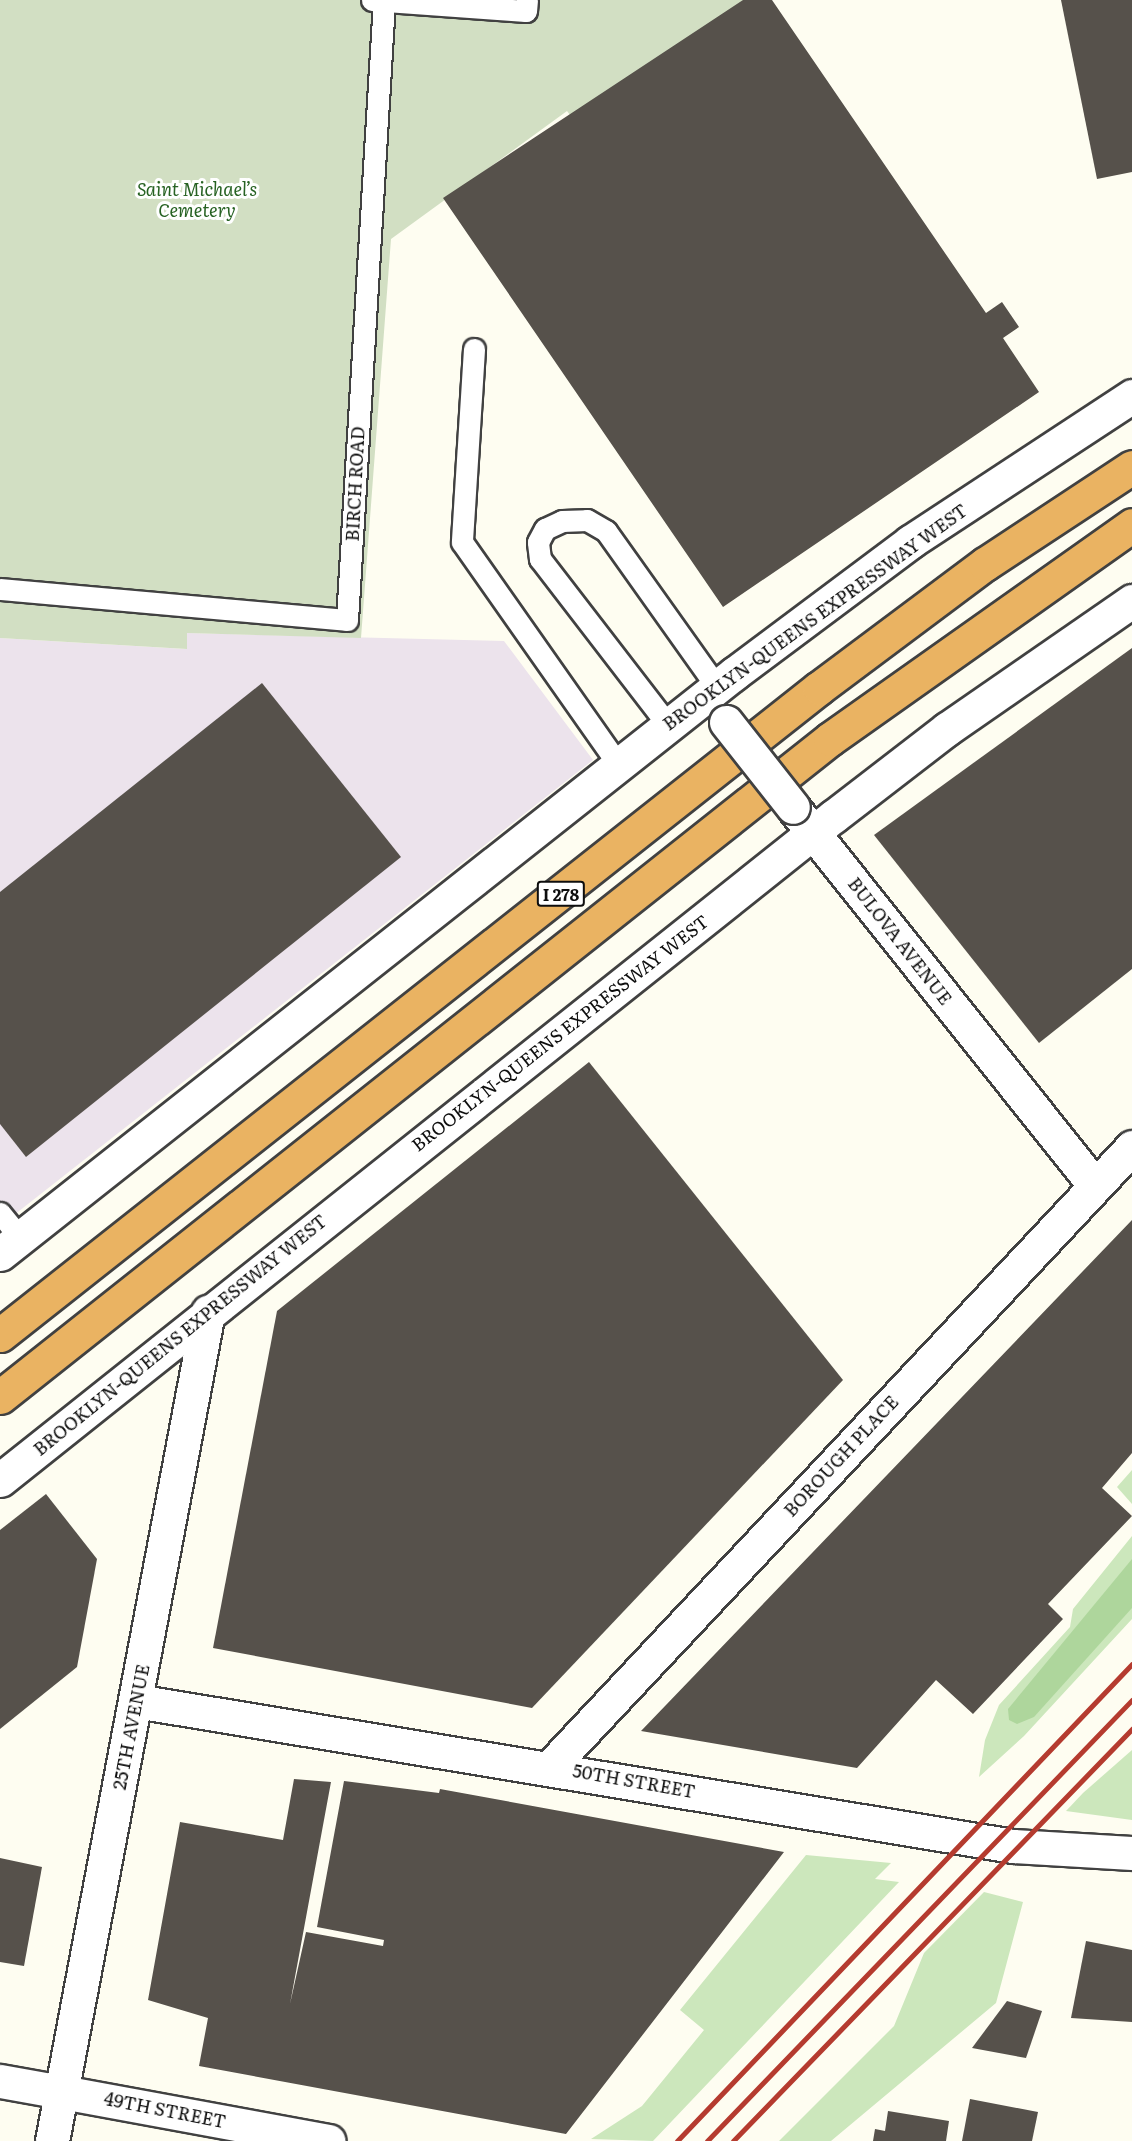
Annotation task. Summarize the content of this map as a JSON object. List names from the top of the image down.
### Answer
{
  "streets": {
    "highway": ["I 278"],
    "street": [
      "BROOKLYN-QUEENS EXPRESSWAY WEST",
      "BULOVA AVENUE",
      "BOROUGH PLACE",
      "25TH AVENUE",
      "50TH STREET",
      "49TH STREET"
    ],
    "lane": ["BIRCH ROAD"]
  },
  "crossings": [
    ["BROOKLYN-QUEENS EXPRESSWAY WEST", "BULOVA AVENUE"],
    ["BROOKLYN-QUEENS EXPRESSWAY WEST", "25TH AVENUE"],
    ["BULOVA AVENUE", "BOROUGH PLACE"],
    ["BOROUGH PLACE", "50TH STREET"],
    ["25TH AVENUE", "50TH STREET"],
    ["25TH AVENUE", "49TH STREET"]
  ],
  "parks": ["Saint Michael’s Cemetery"]
}
